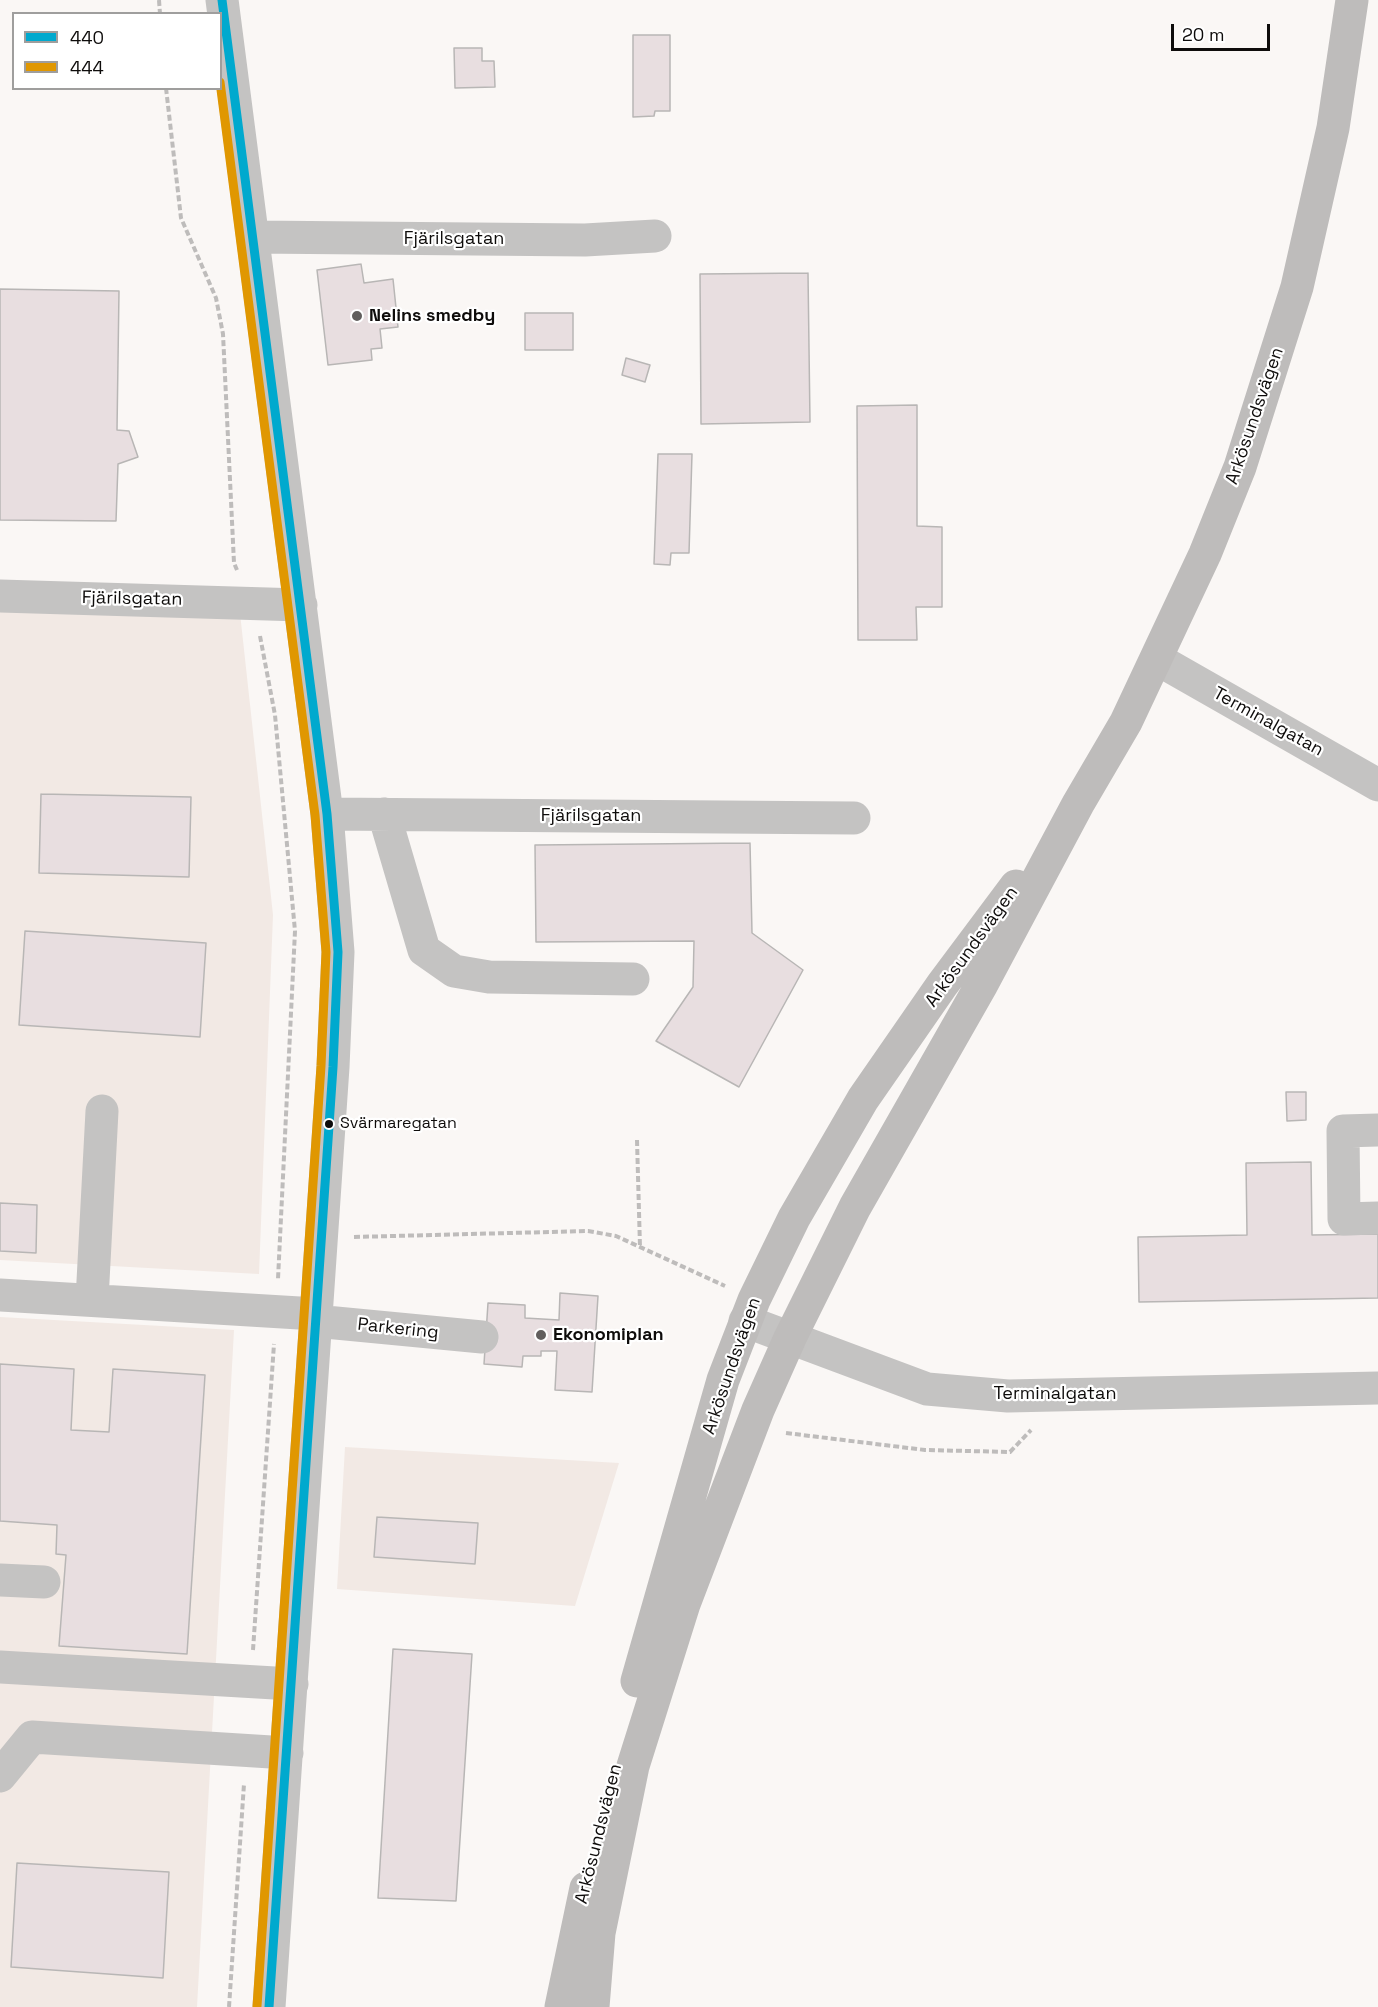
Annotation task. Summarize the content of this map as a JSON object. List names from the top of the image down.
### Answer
{
  "streets": {
    "main road": ["Arkösundsvägen"],
    "street": ["Fjärilsgatan", "Terminalgatan", "Parkering"]
  },
  "crossings": [
    ["Arkösundsvägen", "Terminalgatan"]
  ],
  "places": ["Nelins smedby", "Svärmaregatan", "Ekonomiplan"],
  "lines": ["transit line 440", "transit line 444"],
  "legend": ["440", "444"],
  "scale_bar": "20 m"
}
